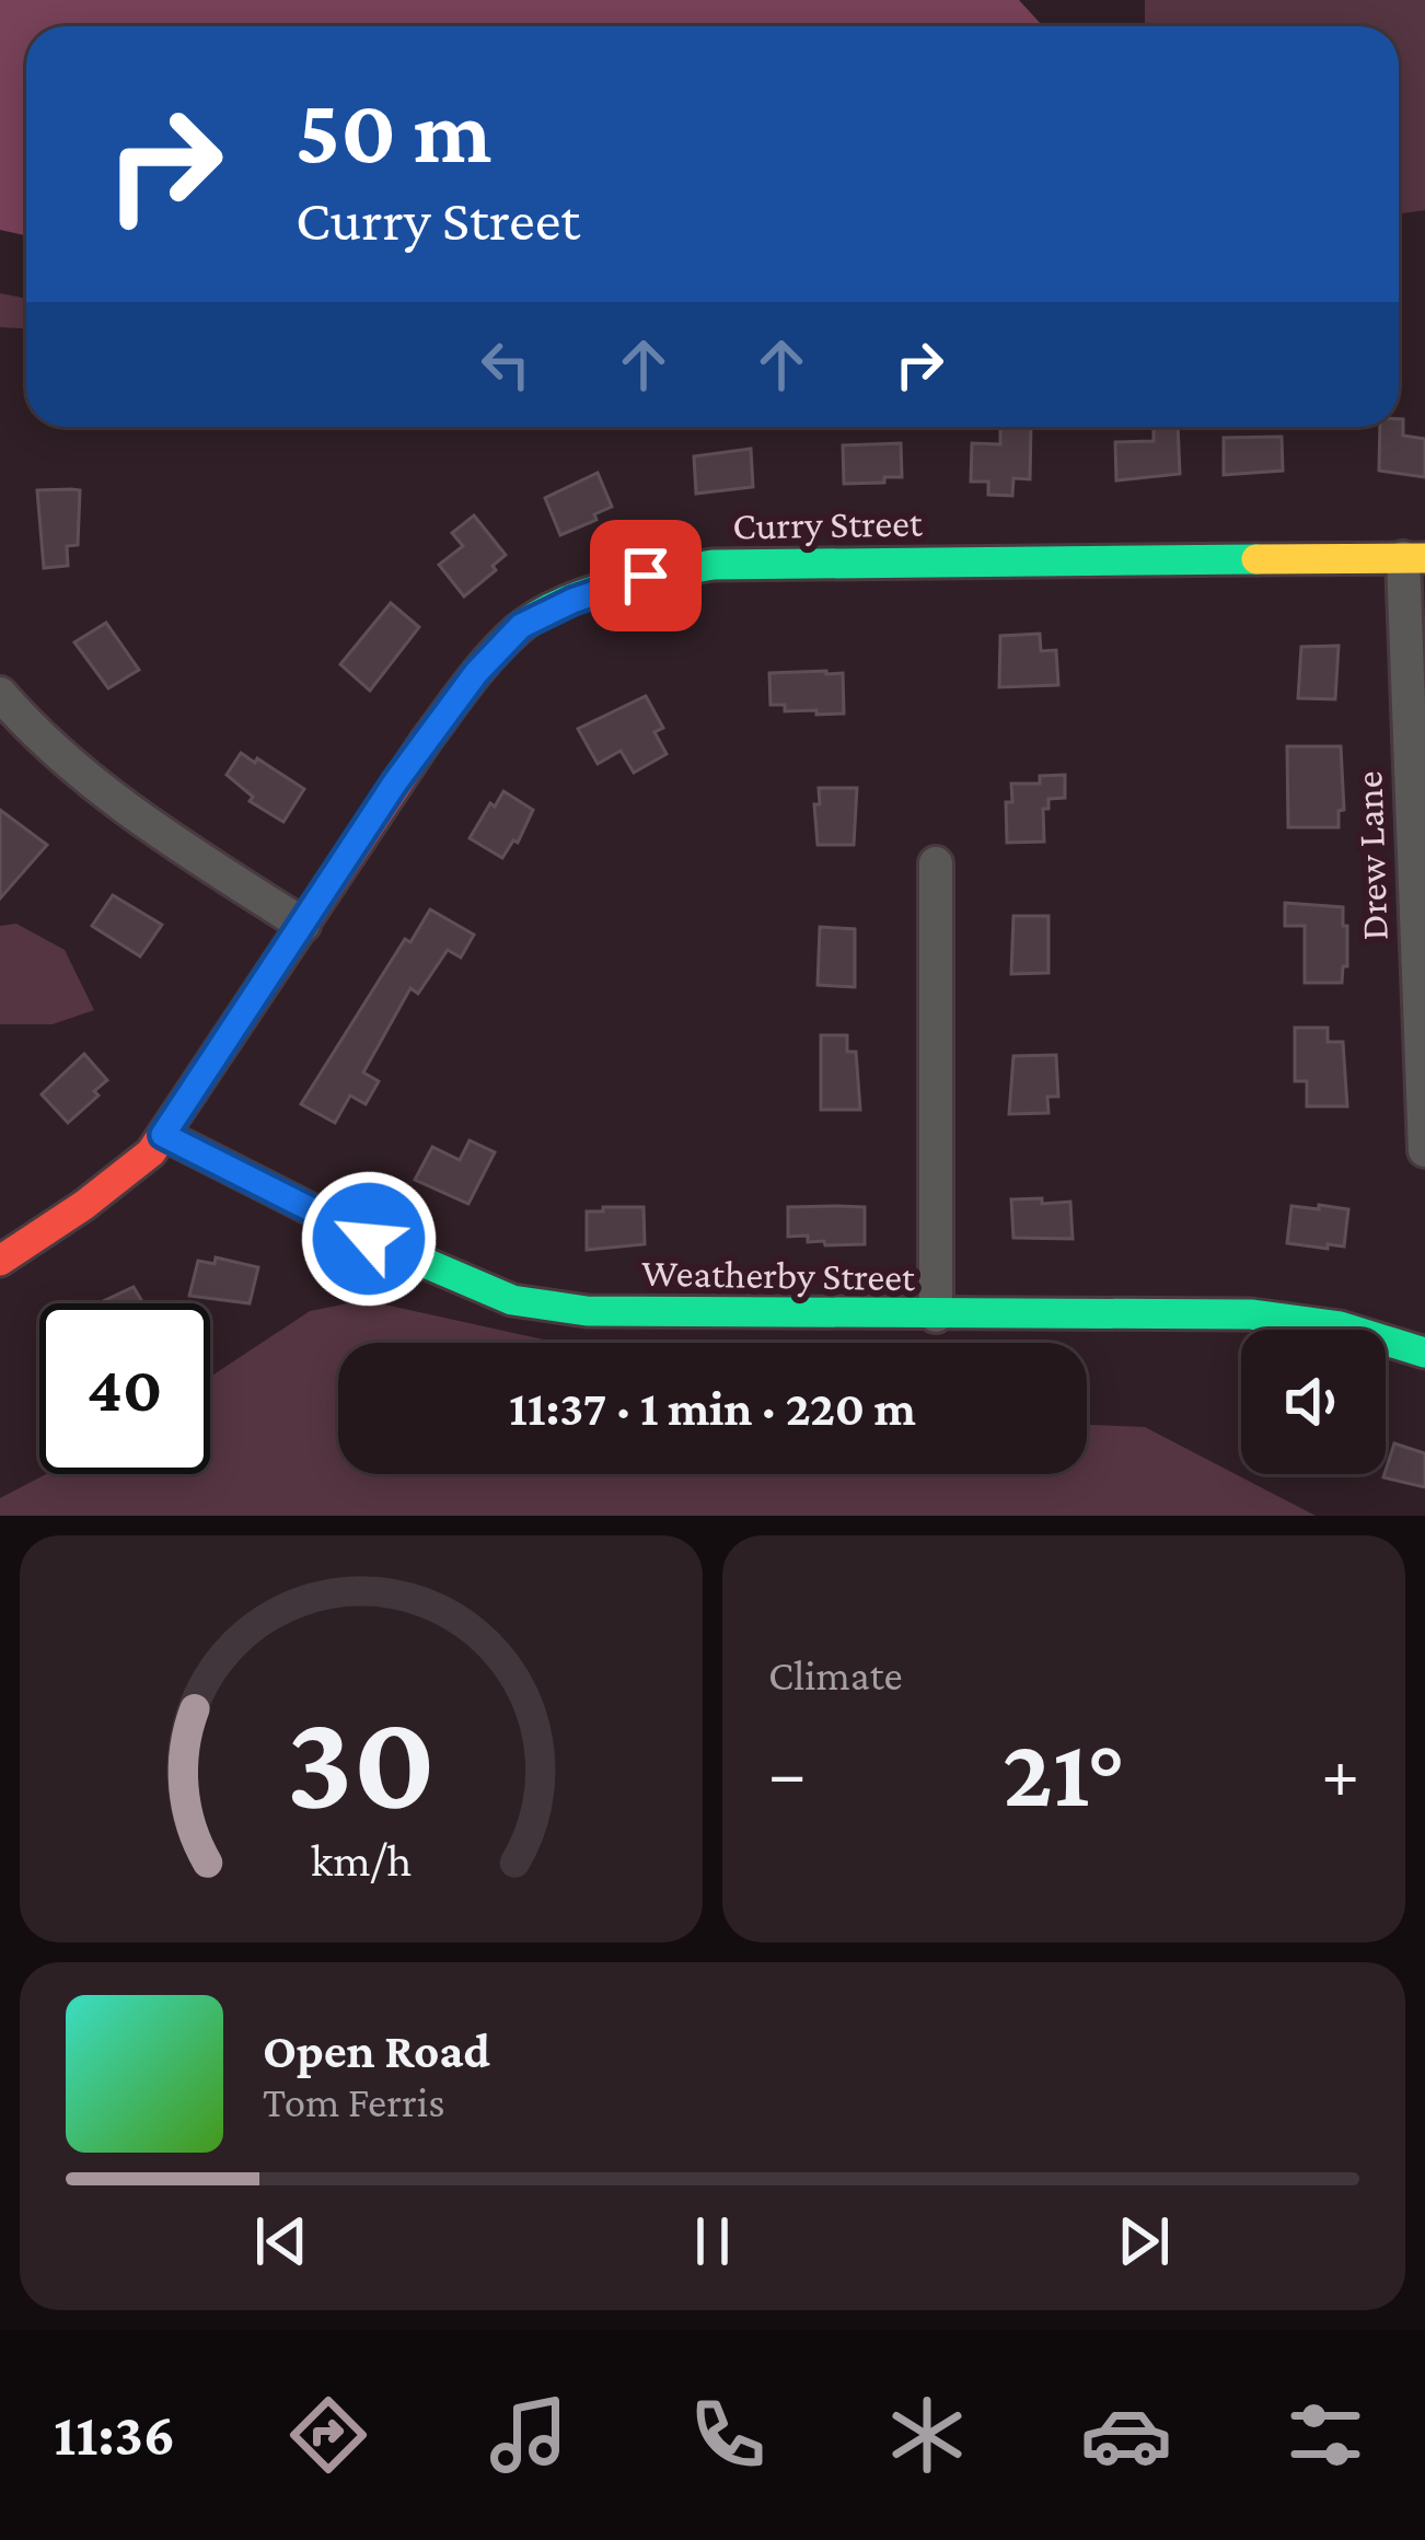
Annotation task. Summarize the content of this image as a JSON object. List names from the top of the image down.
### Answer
{
  "streets": {
    "street": ["Curry Street", "Drew Lane", "Weatherby Street"]
  },
  "crossings": [
    ["Curry Street", "Drew Lane"],
    ["Curry Street", "Weatherby Street"]
  ],
  "page": {
    "turn": ["50 m", "Curry Street"],
    "limit": "40",
    "trip": "11:37 · 1 min · 220 m",
    "tile": "Climate",
    "heat": ["−", "21°", "+"],
    "song": ["Open Road", "Tom Ferris"],
    "tabs": "11:36",
    "gauge": ["30", "km/h"]
  }
}
